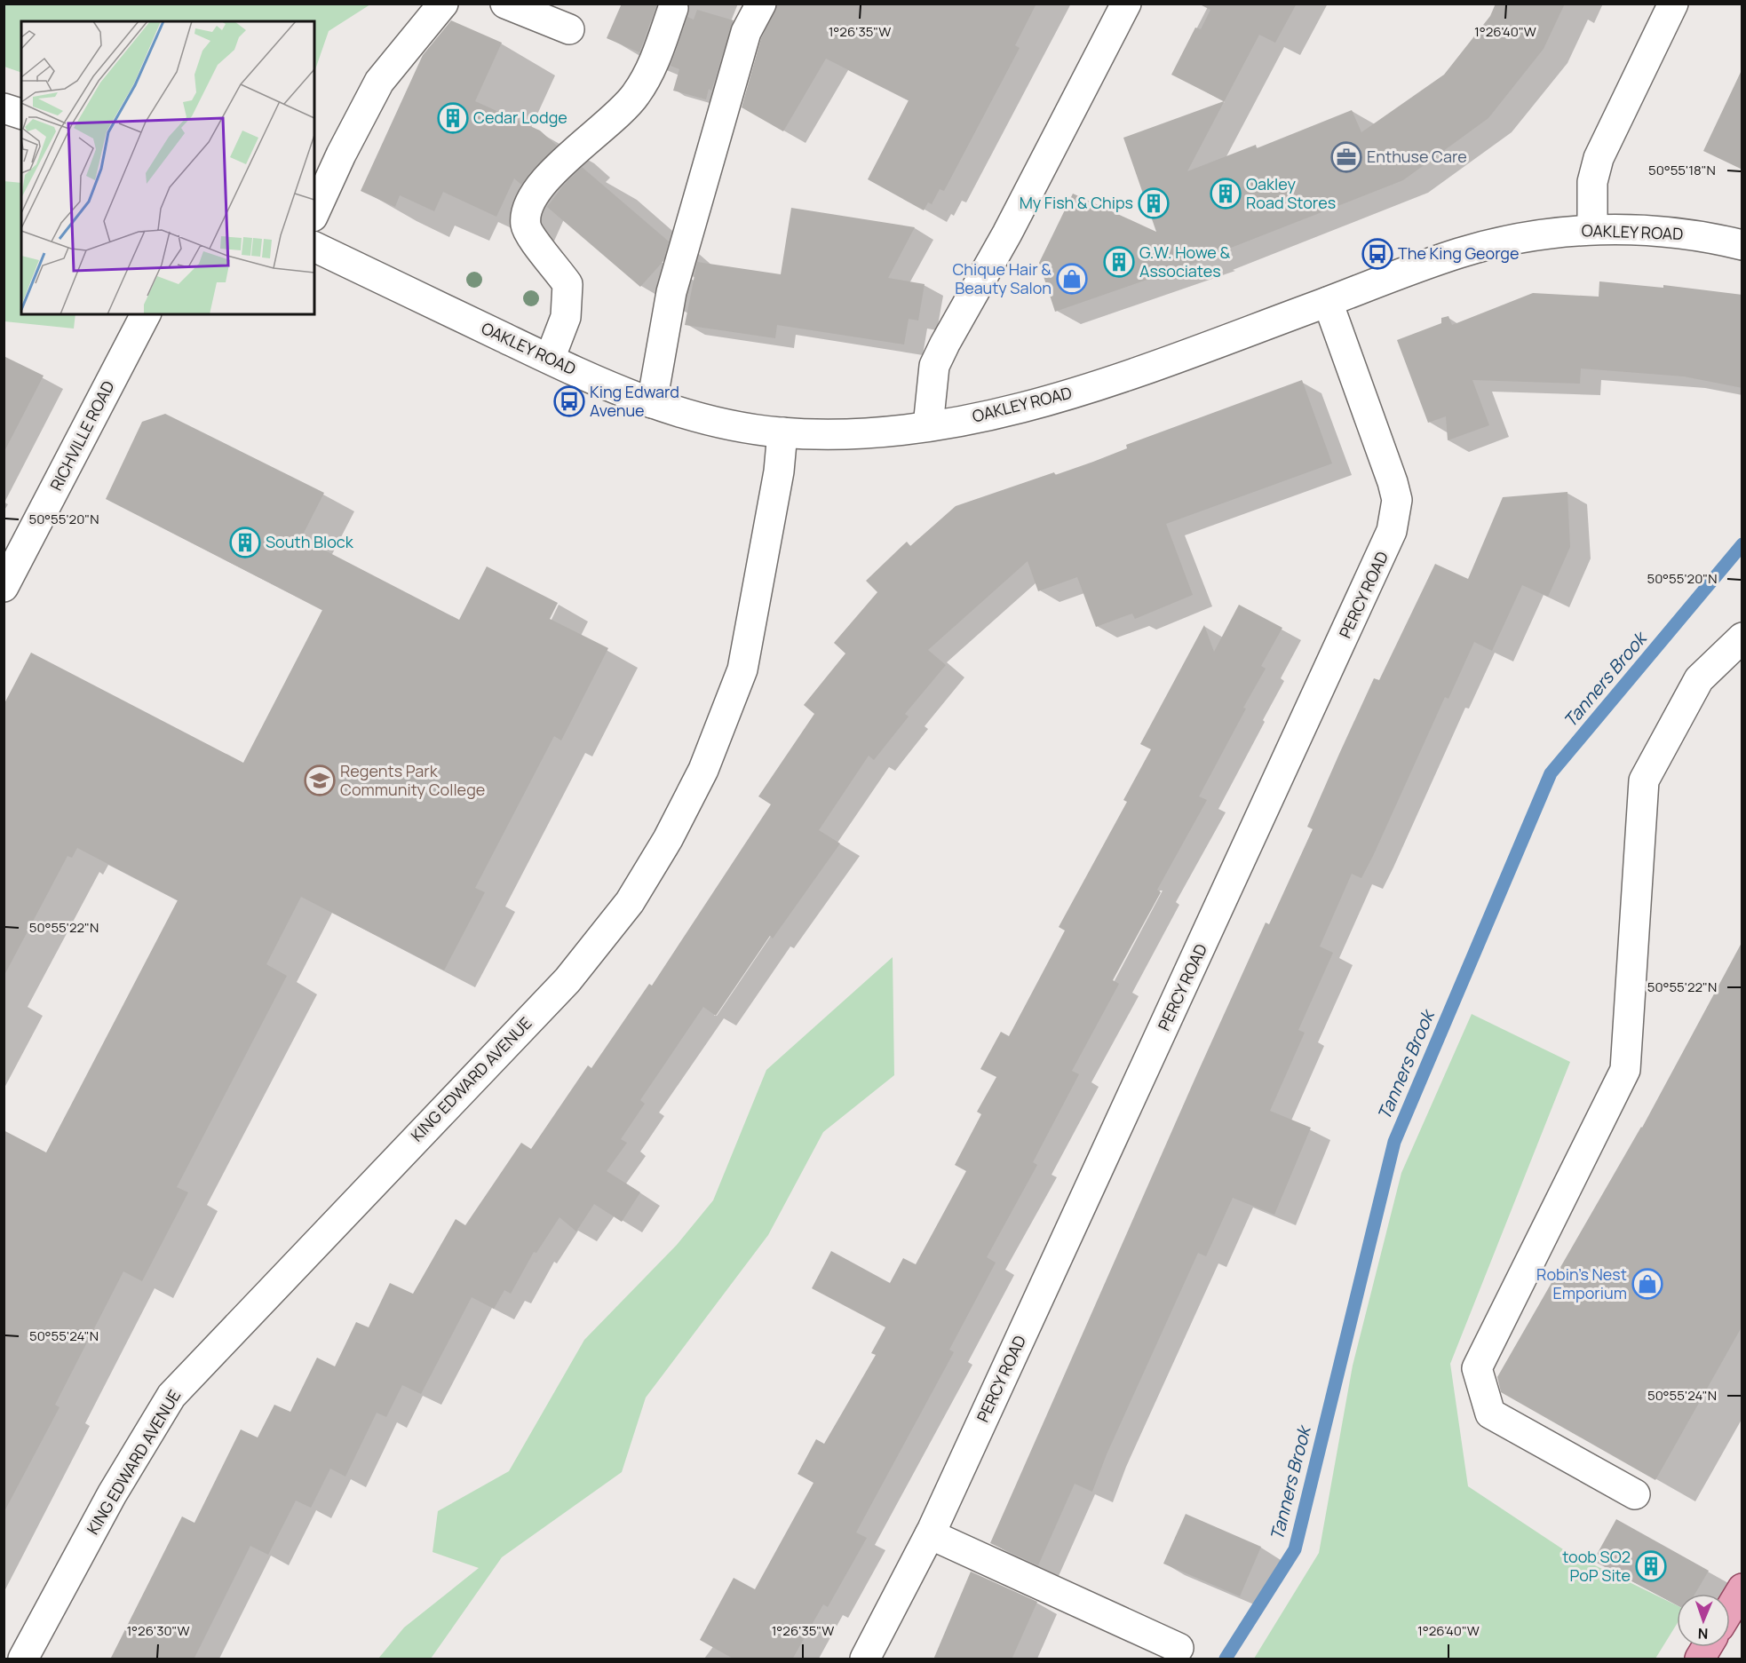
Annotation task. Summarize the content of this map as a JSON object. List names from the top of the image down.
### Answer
{
  "streets": {
    "street": [
      "OAKLEY ROAD",
      "RICHVILLE ROAD",
      "PERCY ROAD",
      "KING EDWARD AVENUE"
    ]
  },
  "crossings": [
    ["OAKLEY ROAD", "PERCY ROAD"],
    ["OAKLEY ROAD", "KING EDWARD AVENUE"]
  ],
  "water": ["Tanners Brook"],
  "places": {
    "building": [
      "Cedar Lodge",
      "Oakley Road Stores",
      "My Fish & Chips",
      "G.W. Howe & Associates",
      "South Block",
      "toob SO2 PoP Site"
    ],
    "office": ["Enthuse Care"],
    "bus stop": ["The King George", "King Edward Avenue"],
    "shop": ["Chique Hair & Beauty Salon", "Robin's Nest Emporium"],
    "school or university": ["Regents Park Community College"]
  },
  "north": "bottom",
  "coordinates": [
    "1°26'35\"W",
    "1°26'40\"W",
    "50°55'18\"N",
    "50°55'20\"N",
    "50°55'22\"N",
    "50°55'24\"N",
    "1°26'30\"W"
  ]
}
